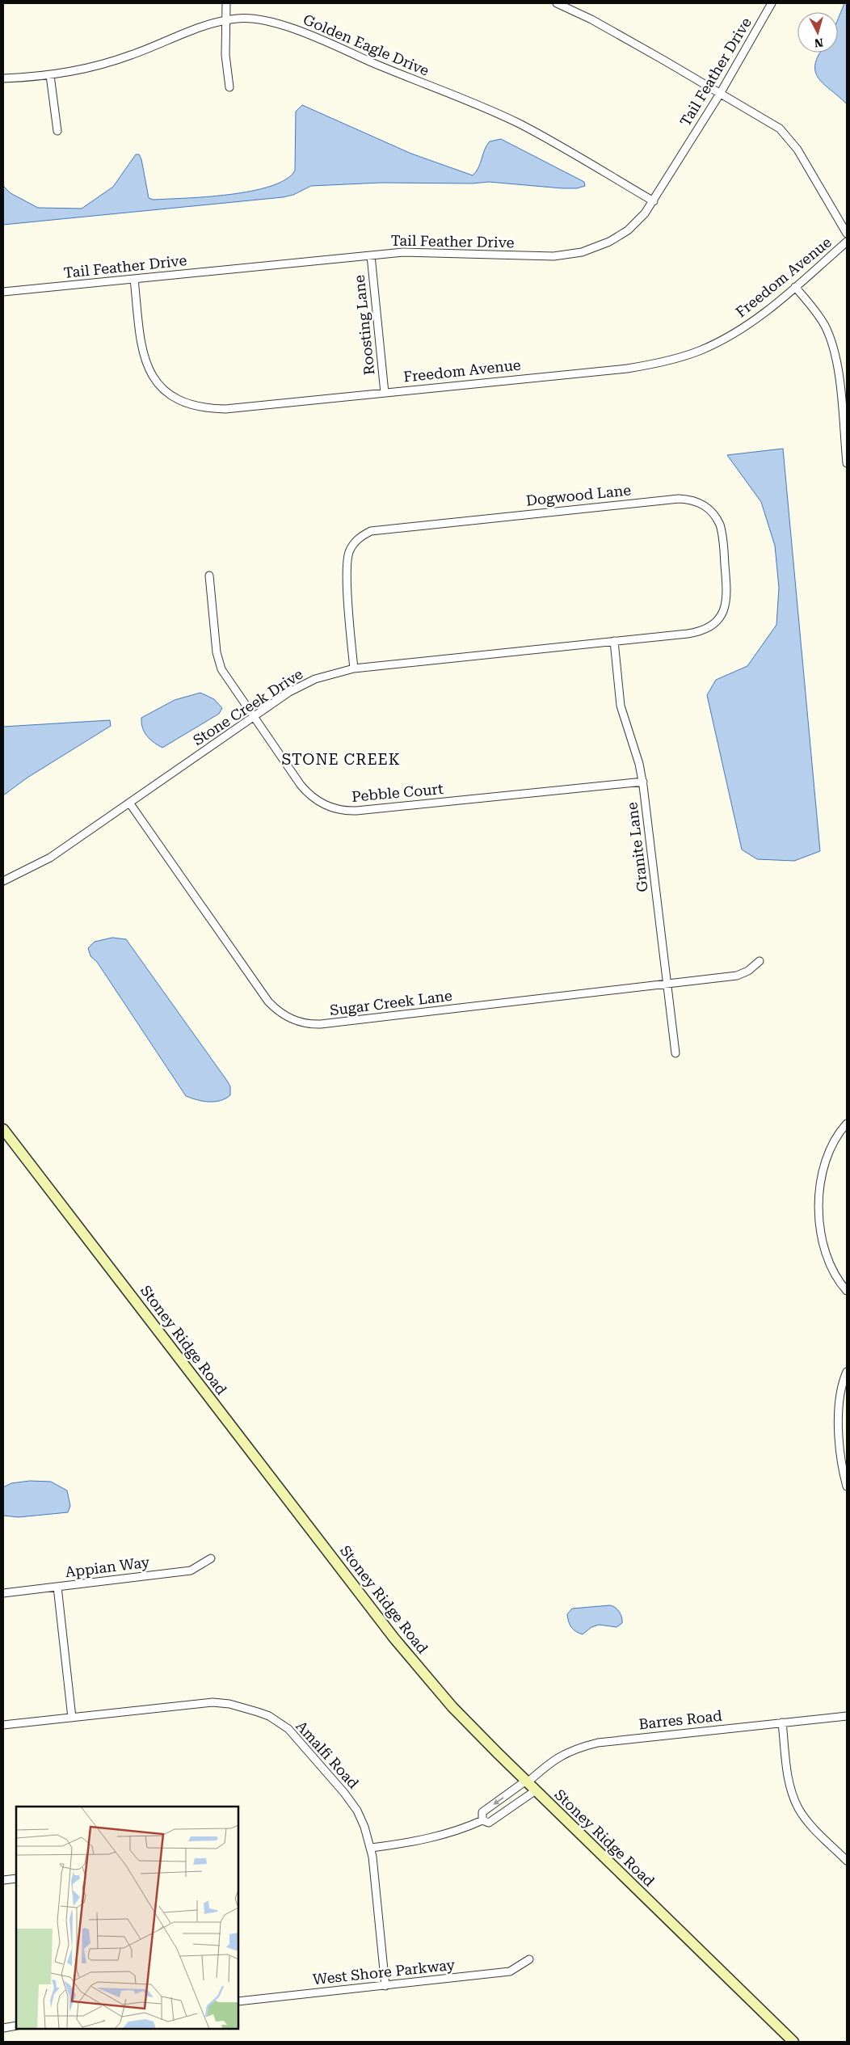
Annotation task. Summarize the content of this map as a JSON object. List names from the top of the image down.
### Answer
{
  "streets": {
    "street": [
      "Golden Eagle Drive",
      "Tail Feather Drive",
      "Freedom Avenue",
      "Roosting Lane",
      "Dogwood Lane",
      "Stone Creek Drive",
      "Pebble Court",
      "Granite Lane",
      "Sugar Creek Lane",
      "Stoney Ridge Road",
      "Appian Way",
      "Barres Road",
      "Amalfi Road",
      "West Shore Parkway"
    ]
  },
  "crossings": [
    ["Golden Eagle Drive", "Tail Feather Drive"],
    ["Tail Feather Drive", "Freedom Avenue"],
    ["Tail Feather Drive", "Roosting Lane"],
    ["Freedom Avenue", "Roosting Lane"],
    ["Dogwood Lane", "Stone Creek Drive"],
    ["Dogwood Lane", "Granite Lane"],
    ["Stone Creek Drive", "Pebble Court"],
    ["Stone Creek Drive", "Granite Lane"],
    ["Stone Creek Drive", "Sugar Creek Lane"],
    ["Pebble Court", "Granite Lane"],
    ["Granite Lane", "Sugar Creek Lane"],
    ["Stoney Ridge Road", "Barres Road"],
    ["Amalfi Road", "West Shore Parkway"]
  ],
  "districts": ["STONE CREEK"],
  "north": "bottom"
}
